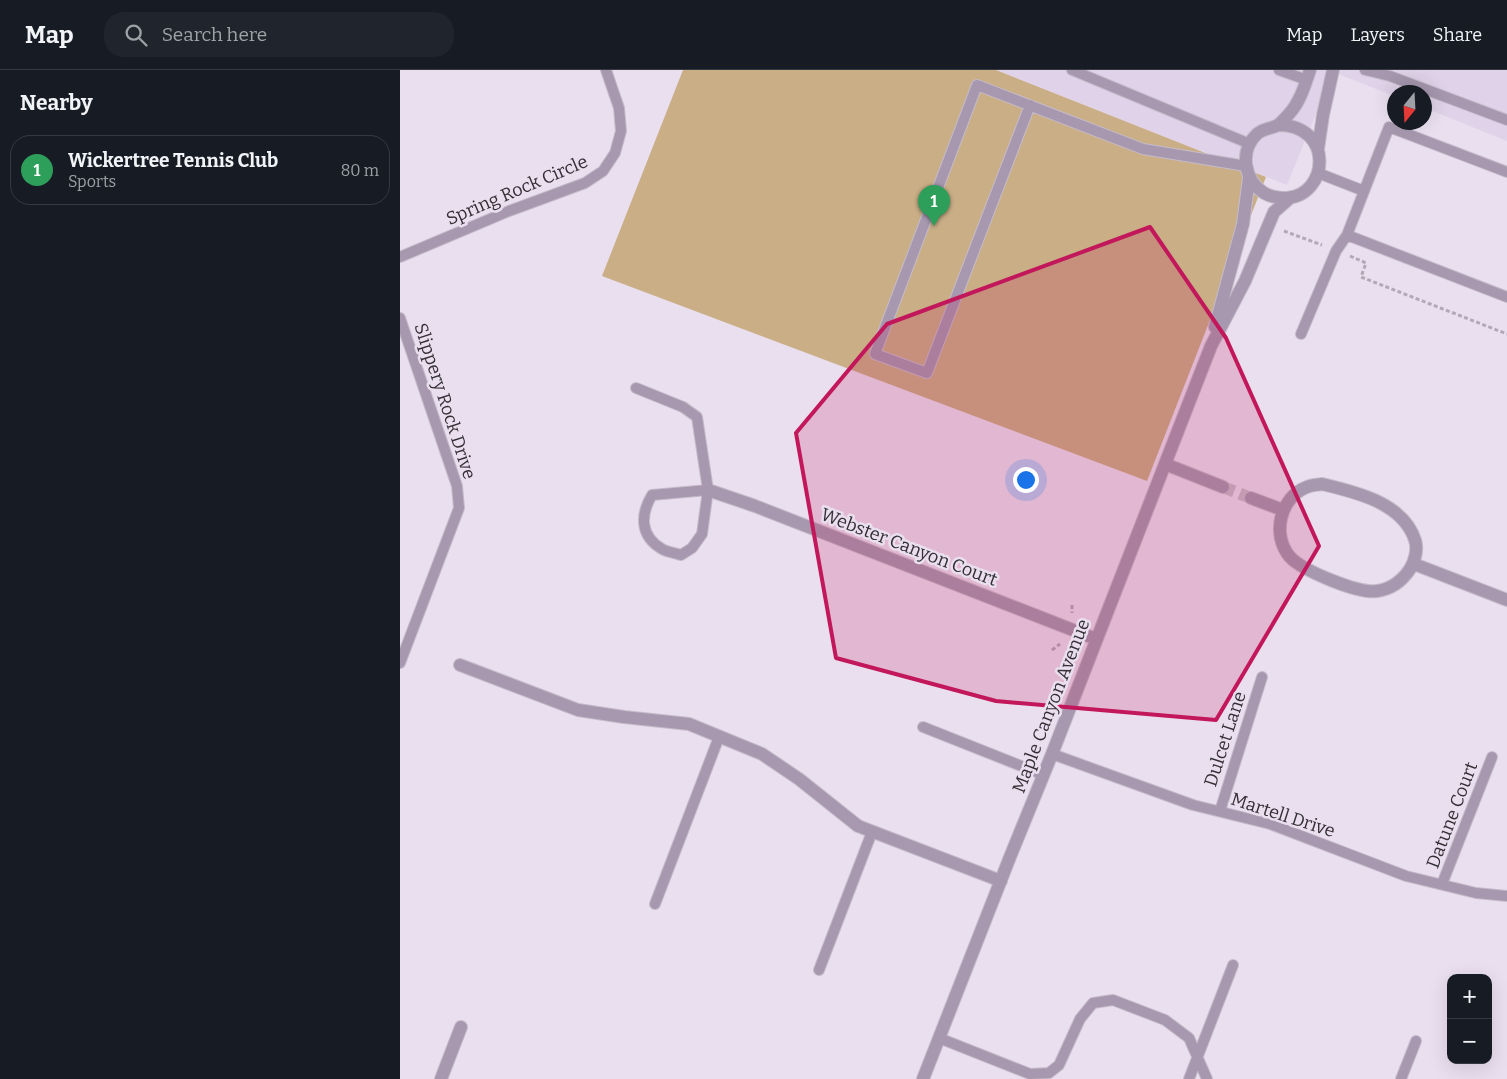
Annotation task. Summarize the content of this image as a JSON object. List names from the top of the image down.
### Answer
{
  "streets": {
    "street": ["Webster Canyon Court", "Maple Canyon Avenue"],
    "lane": [
      "Spring Rock Circle",
      "Slippery Rock Drive",
      "Dulcet Lane",
      "Martell Drive",
      "Datune Court"
    ]
  },
  "crossings": [
    ["Webster Canyon Court", "Maple Canyon Avenue"],
    ["Maple Canyon Avenue", "Martell Drive"],
    ["Dulcet Lane", "Martell Drive"],
    ["Martell Drive", "Datune Court"]
  ],
  "north": "bottom",
  "page": {
    "header": "Map",
    "search": "Search here",
    "nav": ["Map", "Layers", "Share"],
    "heading": "Nearby",
    "list": [
      {
        "mark": "1",
        "name": "Wickertree Tennis Club",
        "note": "Sports",
        "value": "80 m"
      }
    ],
    "pins": "1",
    "map_buttons": ["+", "−"]
  }
}
